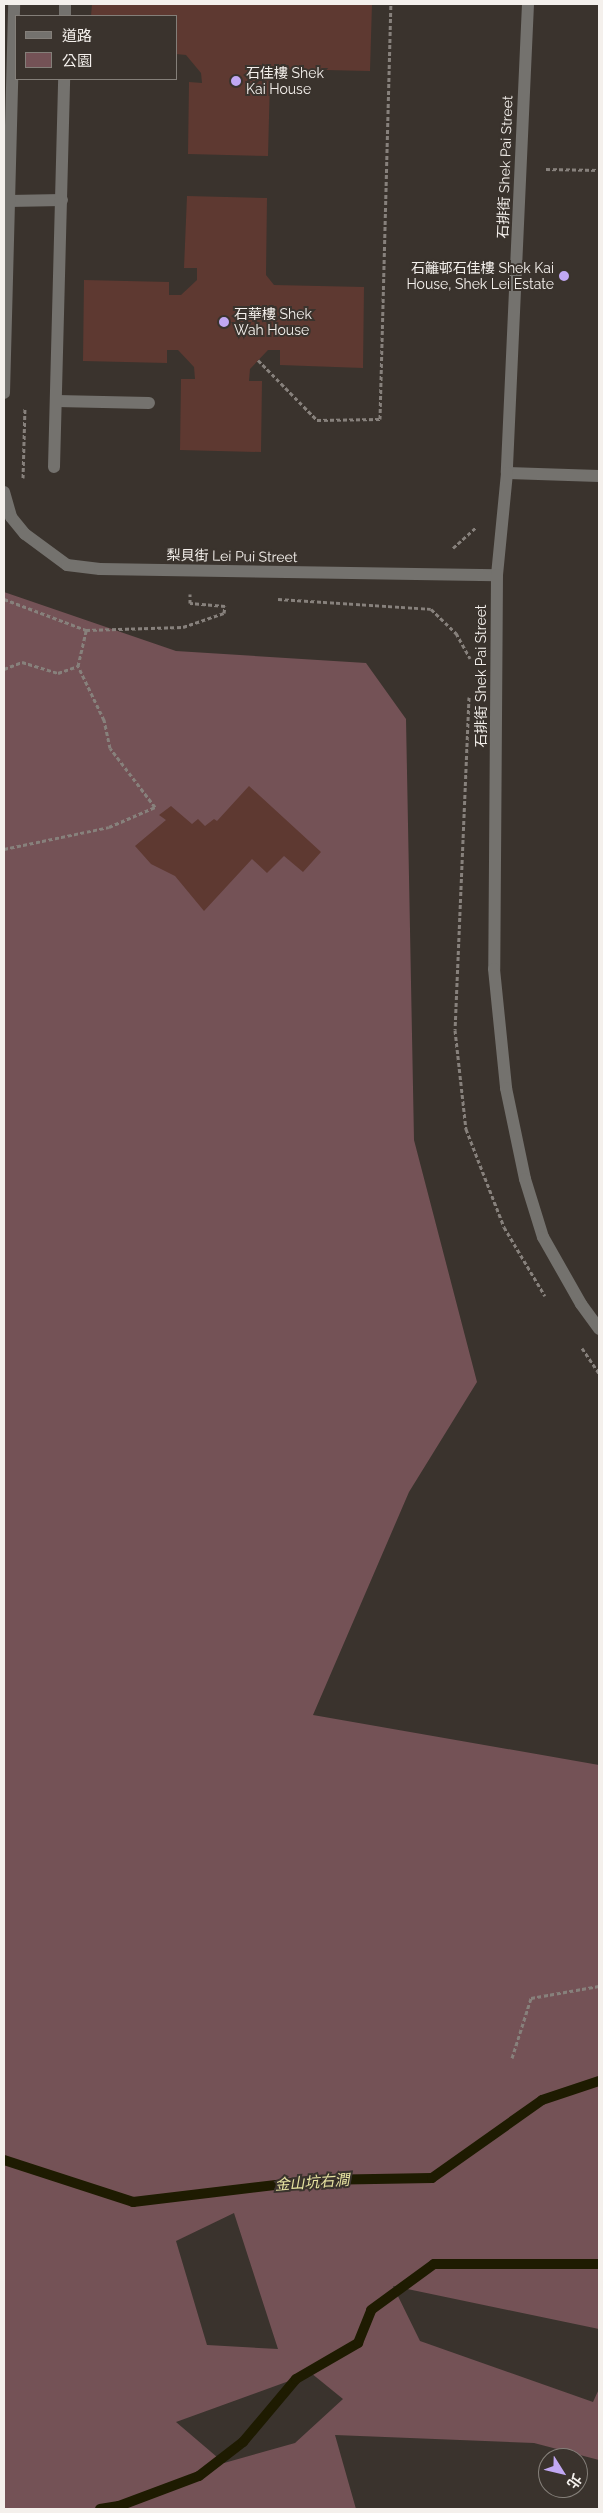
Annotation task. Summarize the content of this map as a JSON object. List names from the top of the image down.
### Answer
{
  "streets": {
    "street": ["石排街 Shek Pai Street", "梨貝街 Lei Pui Street"]
  },
  "crossings": [
    ["石排街 Shek Pai Street", "梨貝街 Lei Pui Street"]
  ],
  "water": ["金山坑右澗"],
  "places": ["石佳樓 Shek Kai House", "石籬邨石佳樓 Shek Kai House, Shek Lei Estate", "石華樓 Shek Wah House"],
  "legend": ["道路", "公園"],
  "north": "bottom right"
}
